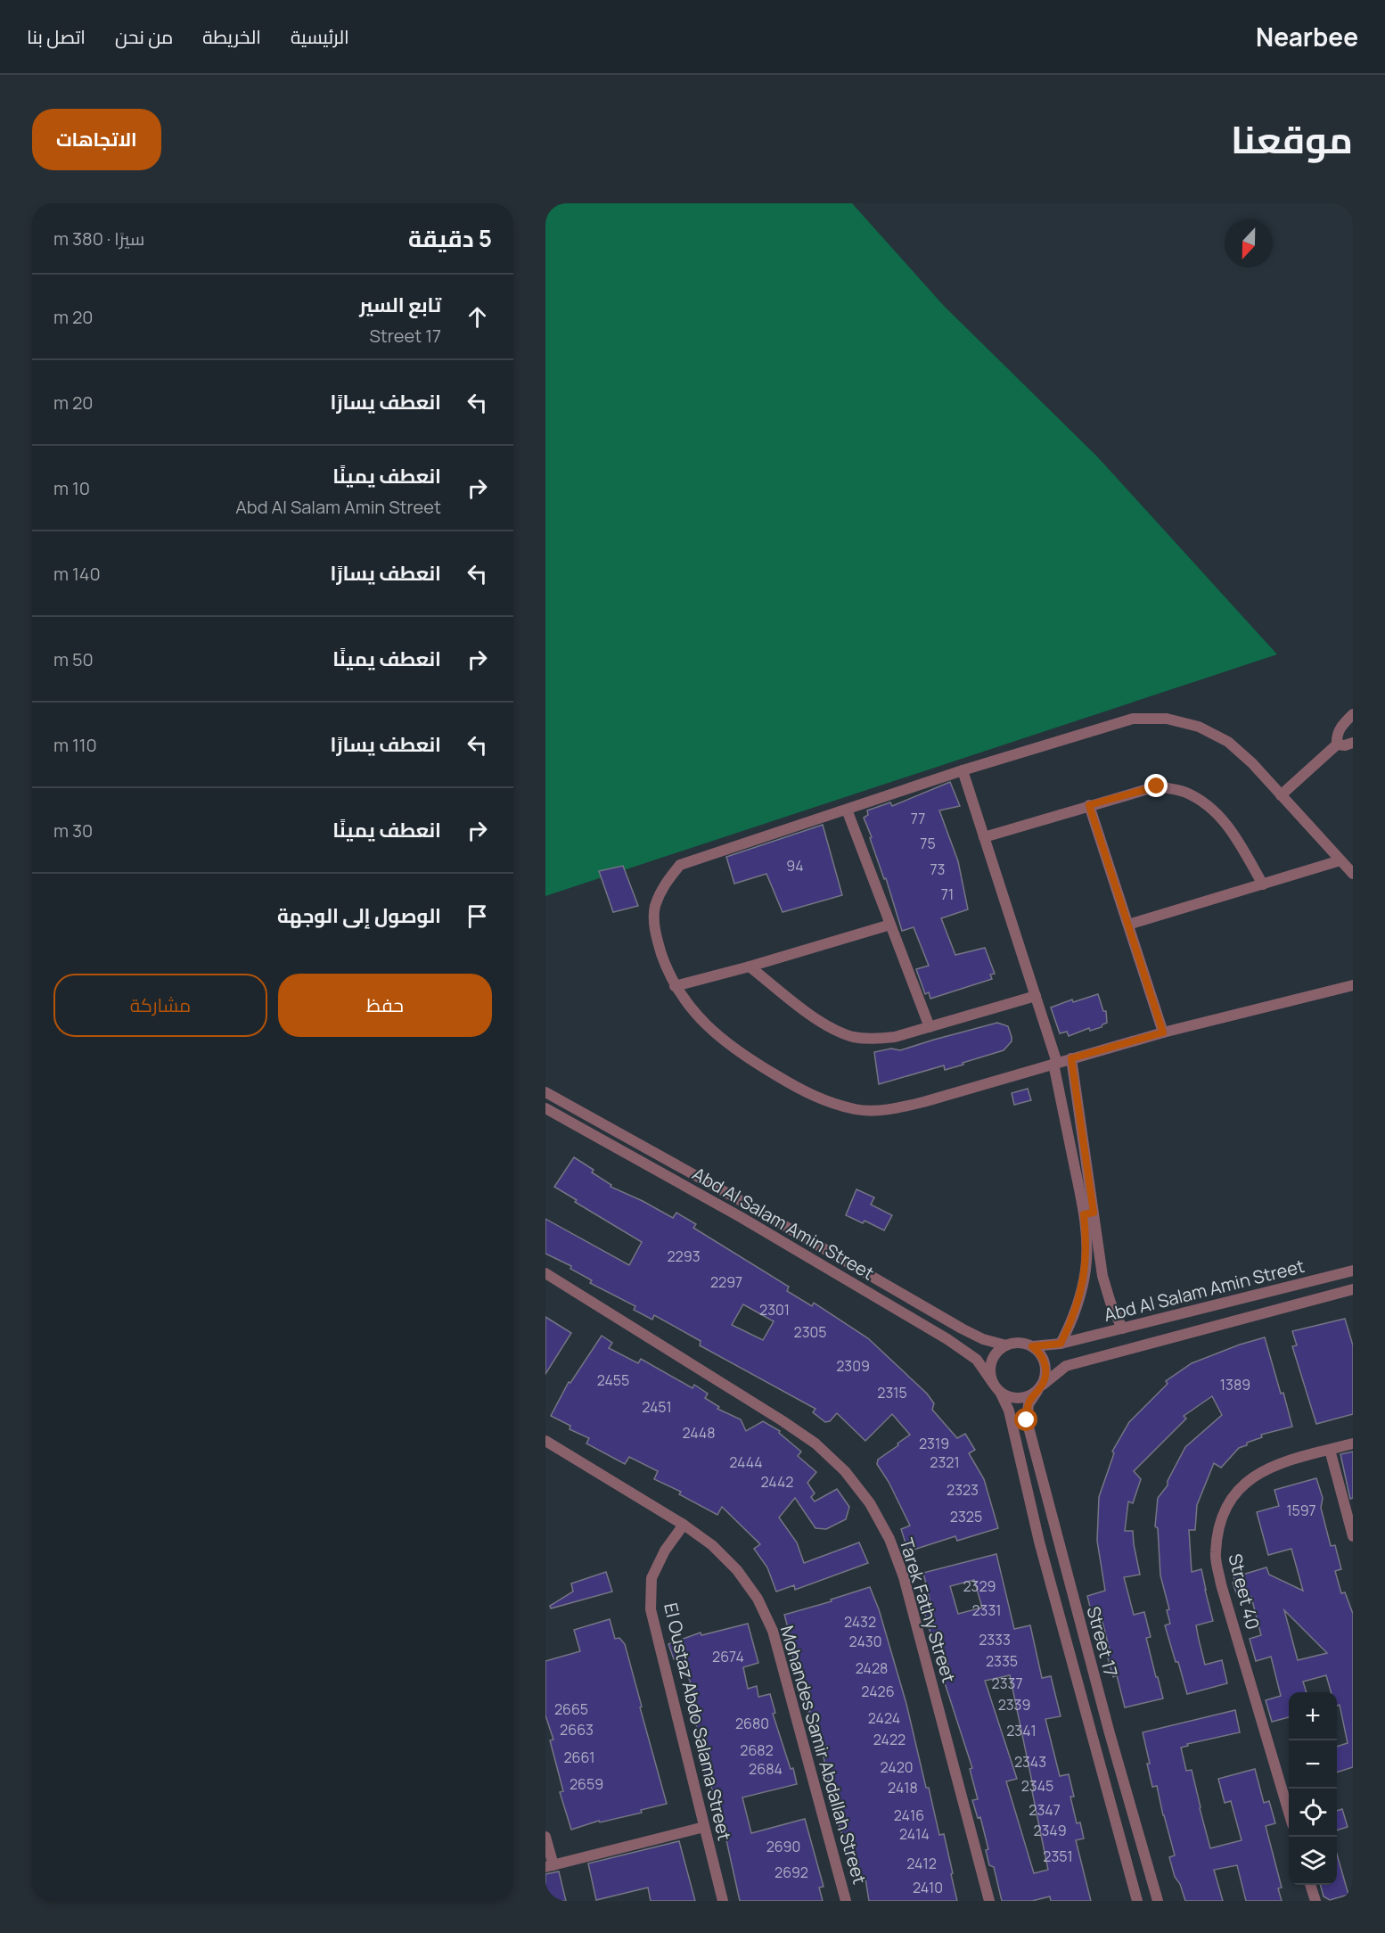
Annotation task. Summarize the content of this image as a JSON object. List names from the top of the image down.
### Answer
{
  "streets": {
    "street": [
      "Abd Al Salam Amin Street",
      "Street 40",
      "Tarek Fathy Street",
      "Street 17",
      "El Oustaz Abdo Salama Street",
      "Mohandes Samir Abdallah Street"
    ]
  },
  "crossings": [
    ["Abd Al Salam Amin Street", "Street 17"],
    ["El Oustaz Abdo Salama Street", "Mohandes Samir Abdallah Street"]
  ],
  "house_numbers": [
    "77",
    "75",
    "94",
    "73",
    "71",
    "2293",
    "2297",
    "2301",
    "2305",
    "2309",
    "2455",
    "1389",
    "2315",
    "2451",
    "2448",
    "2319",
    "2444",
    "2321",
    "2442",
    "2323",
    "1597",
    "2325",
    "2329",
    "2331",
    "2432",
    "2333",
    "2430",
    "2674",
    "2335",
    "2428",
    "2337",
    "2426",
    "2339",
    "2665",
    "2424",
    "2680",
    "2663",
    "2341",
    "2422",
    "2682",
    "2661",
    "2343",
    "2420",
    "2684",
    "2659",
    "2345",
    "2418",
    "2347",
    "2416",
    "2349",
    "2414",
    "2690",
    "2351",
    "2412",
    "2692",
    "2410"
  ],
  "north": "bottom",
  "page": {
    "header": "Nearbee",
    "nav": [
      "الرئيسية",
      "الخريطة",
      "من نحن",
      "اتصل بنا"
    ],
    "title": "موقعنا",
    "buttons": [
      "الاتجاهات",
      ["حفظ", "مشاركة"]
    ],
    "heading": ["5 دقيقة", "سيرًا · 380 m"],
    "list": [
      ["تابع السير", "Street 17", "20 m"],
      ["انعطف يسارًا", "20 m"],
      ["انعطف يمينًا", "Abd Al Salam Amin Street", "10 m"],
      ["انعطف يسارًا", "140 m"],
      ["انعطف يمينًا", "50 m"],
      ["انعطف يسارًا", "110 m"],
      ["انعطف يمينًا", "30 m"],
      "الوصول إلى الوجهة"
    ],
    "map_buttons": ["+", "−"]
  }
}
